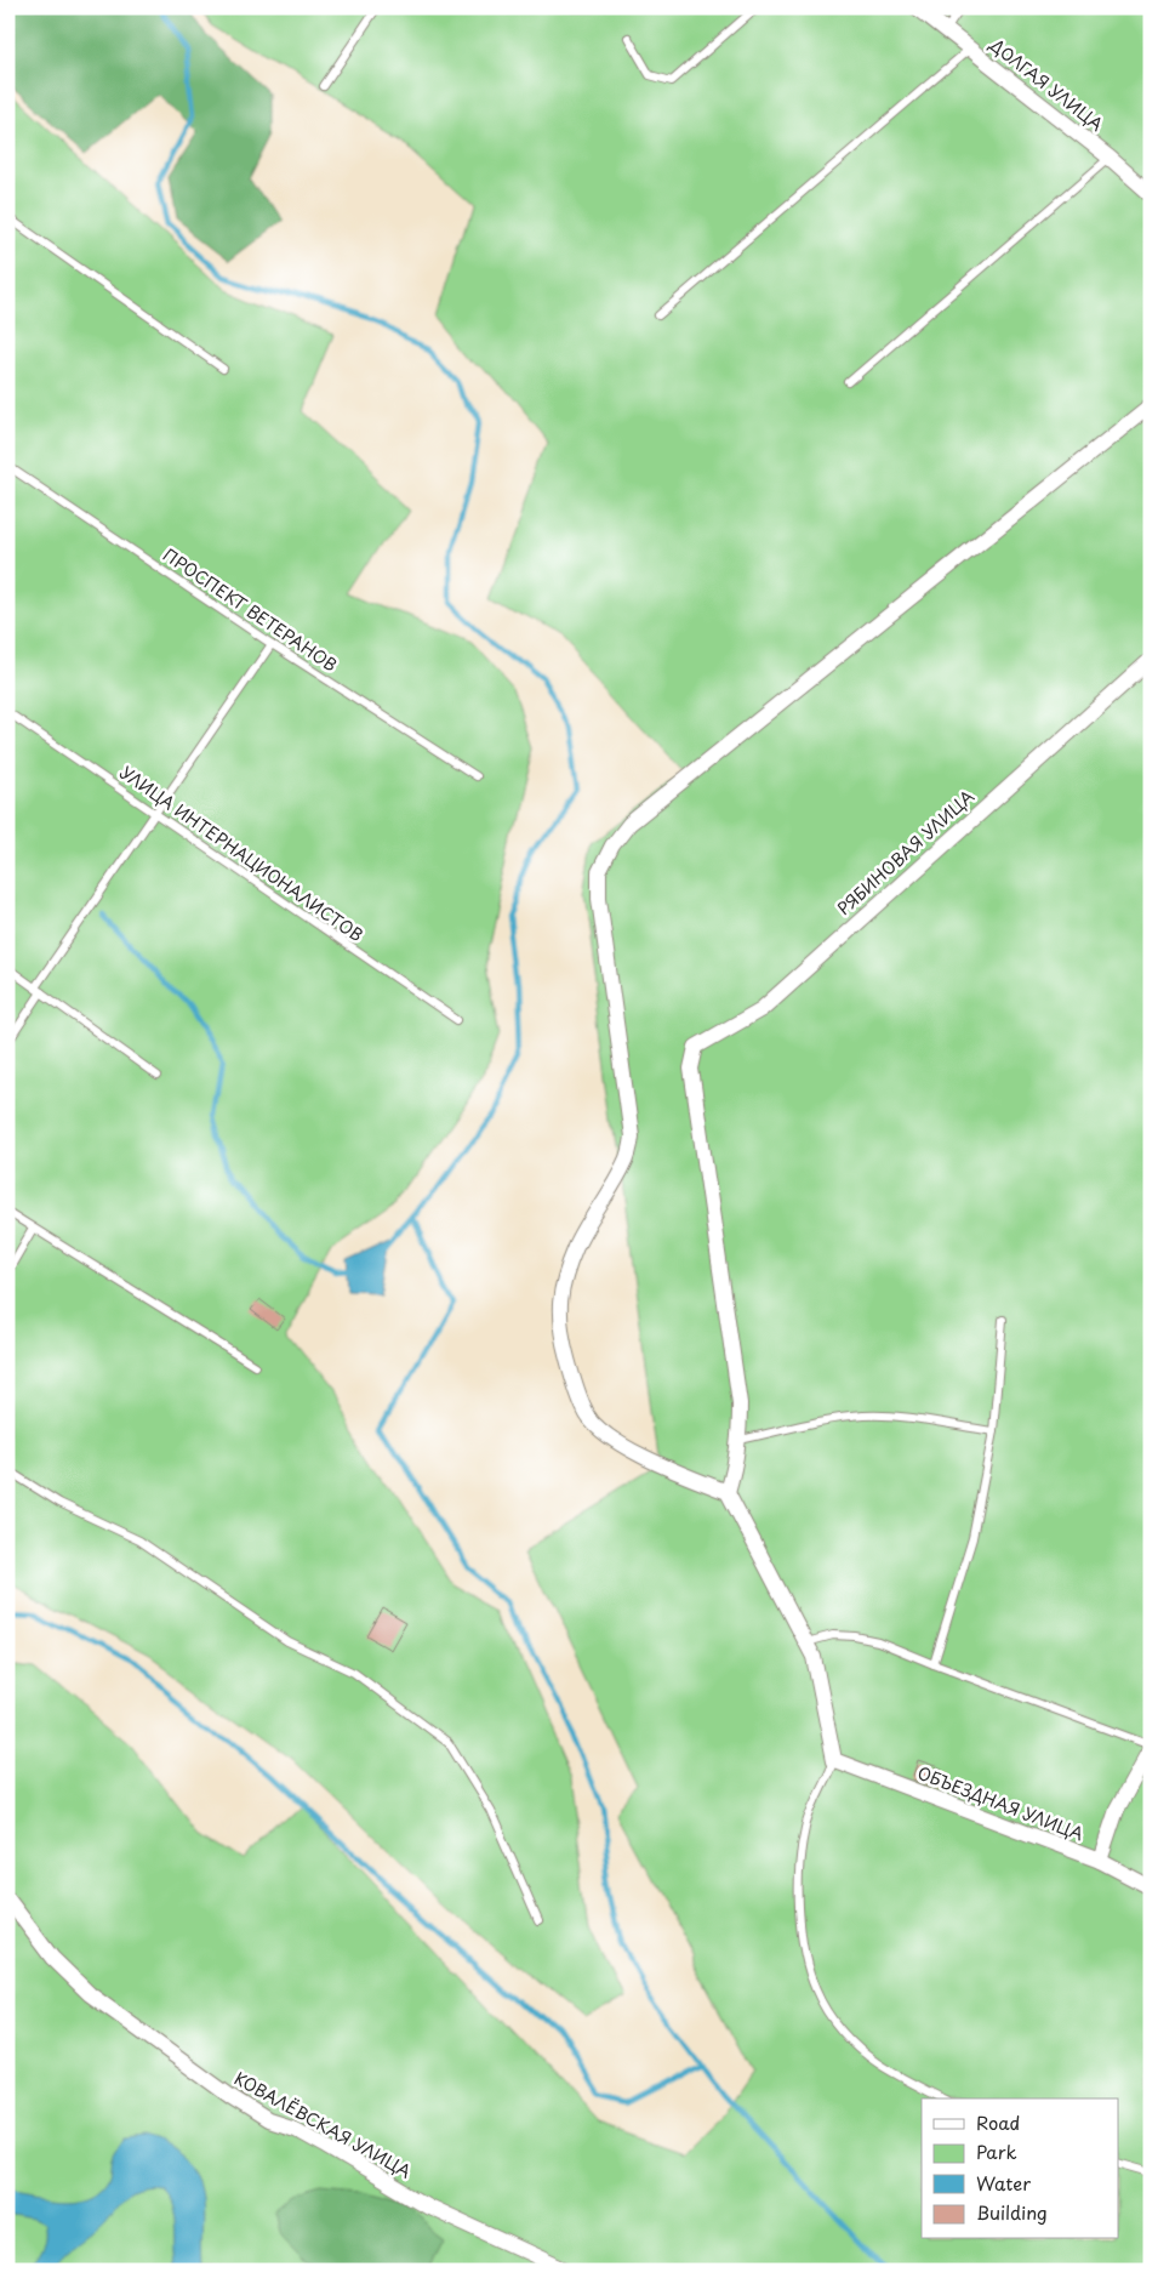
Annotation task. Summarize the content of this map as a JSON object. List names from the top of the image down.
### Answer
{
  "streets": {
    "street": [
      "ДОЛГАЯ УЛИЦА",
      "РЯБИНОВАЯ УЛИЦА",
      "ОБЪЕЗДНАЯ УЛИЦА",
      "КОВАЛЁВСКАЯ УЛИЦА"
    ],
    "lane": ["ПРОСПЕКТ ВЕТЕРАНОВ", "УЛИЦА ИНТЕРНАЦИОНАЛИСТОВ"]
  },
  "legend": [
    "Road",
    "Park",
    "Water",
    "Building"
  ]
}
